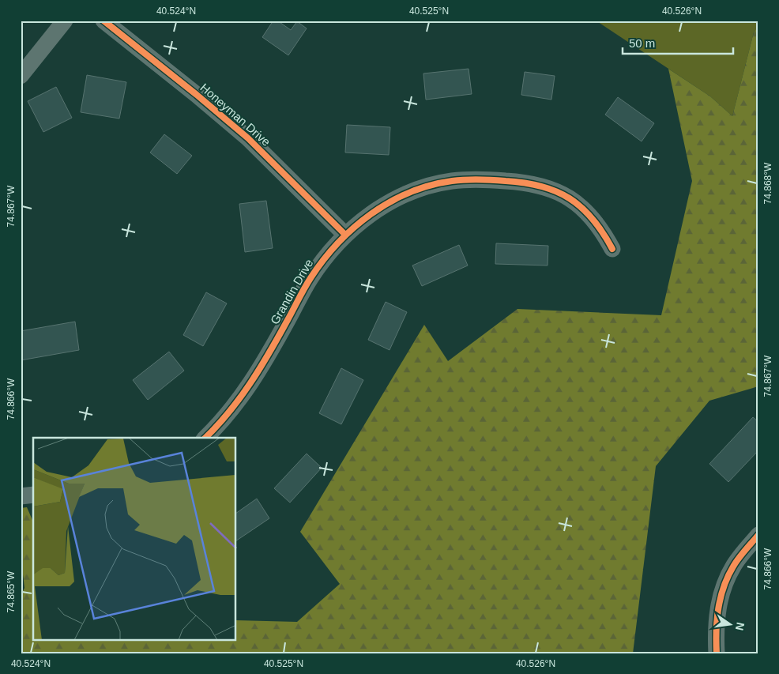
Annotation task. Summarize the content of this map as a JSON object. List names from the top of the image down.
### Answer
{
  "streets": {
    "street": ["Honeyman Drive", "Grandin Drive"]
  },
  "crossings": [
    ["Honeyman Drive", "Grandin Drive"]
  ],
  "scale_bar": "50 m",
  "north": "right",
  "coordinates": [
    "40.524°N",
    "40.525°N",
    "40.526°N",
    "74.868°W",
    "74.867°W",
    "74.866°W",
    "74.865°W"
  ]
}
